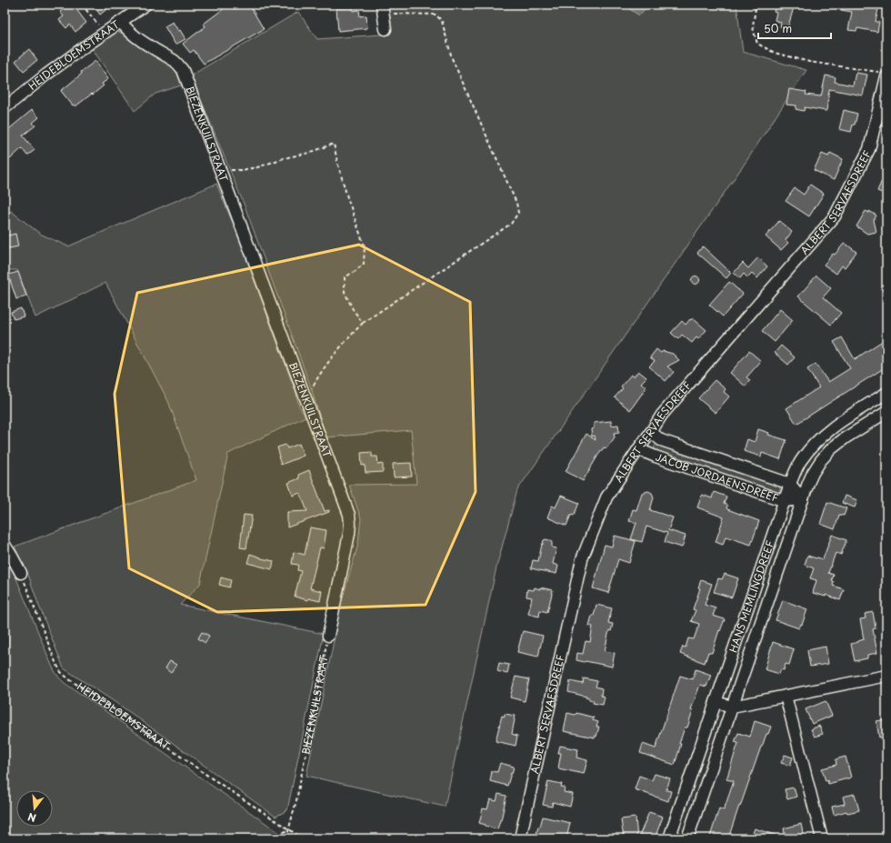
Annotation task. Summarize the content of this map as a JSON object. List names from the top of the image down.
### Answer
{
  "streets": {
    "street": [
      "HEIDEBLOEMSTRAAT",
      "BIEZENKUILSTRAAT",
      "ALBERT SERVAESDREEF",
      "JACOB JORDAENSDREEF",
      "HANS MEMLINGDREEF"
    ]
  },
  "crossings": [
    ["HEIDEBLOEMSTRAAT", "BIEZENKUILSTRAAT"],
    ["ALBERT SERVAESDREEF", "JACOB JORDAENSDREEF"],
    ["JACOB JORDAENSDREEF", "HANS MEMLINGDREEF"]
  ],
  "scale_bar": "50 m",
  "north": "bottom"
}
